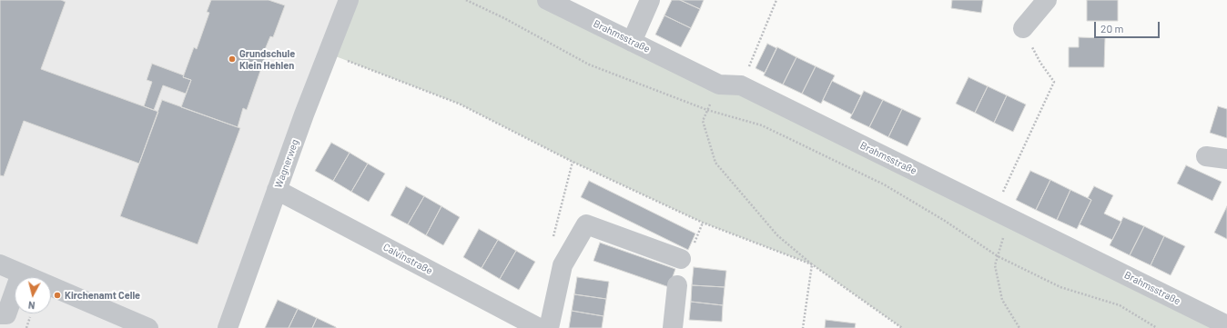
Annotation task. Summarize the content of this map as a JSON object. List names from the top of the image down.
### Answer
{
  "streets": {
    "street": ["Brahmsstraße", "Wagnerweg", "Calvinstraße"]
  },
  "crossings": [
    ["Wagnerweg", "Calvinstraße"]
  ],
  "places": ["Grundschule Klein Hehlen", "Kirchenamt Celle"],
  "scale_bar": "20 m",
  "north": "bottom"
}
